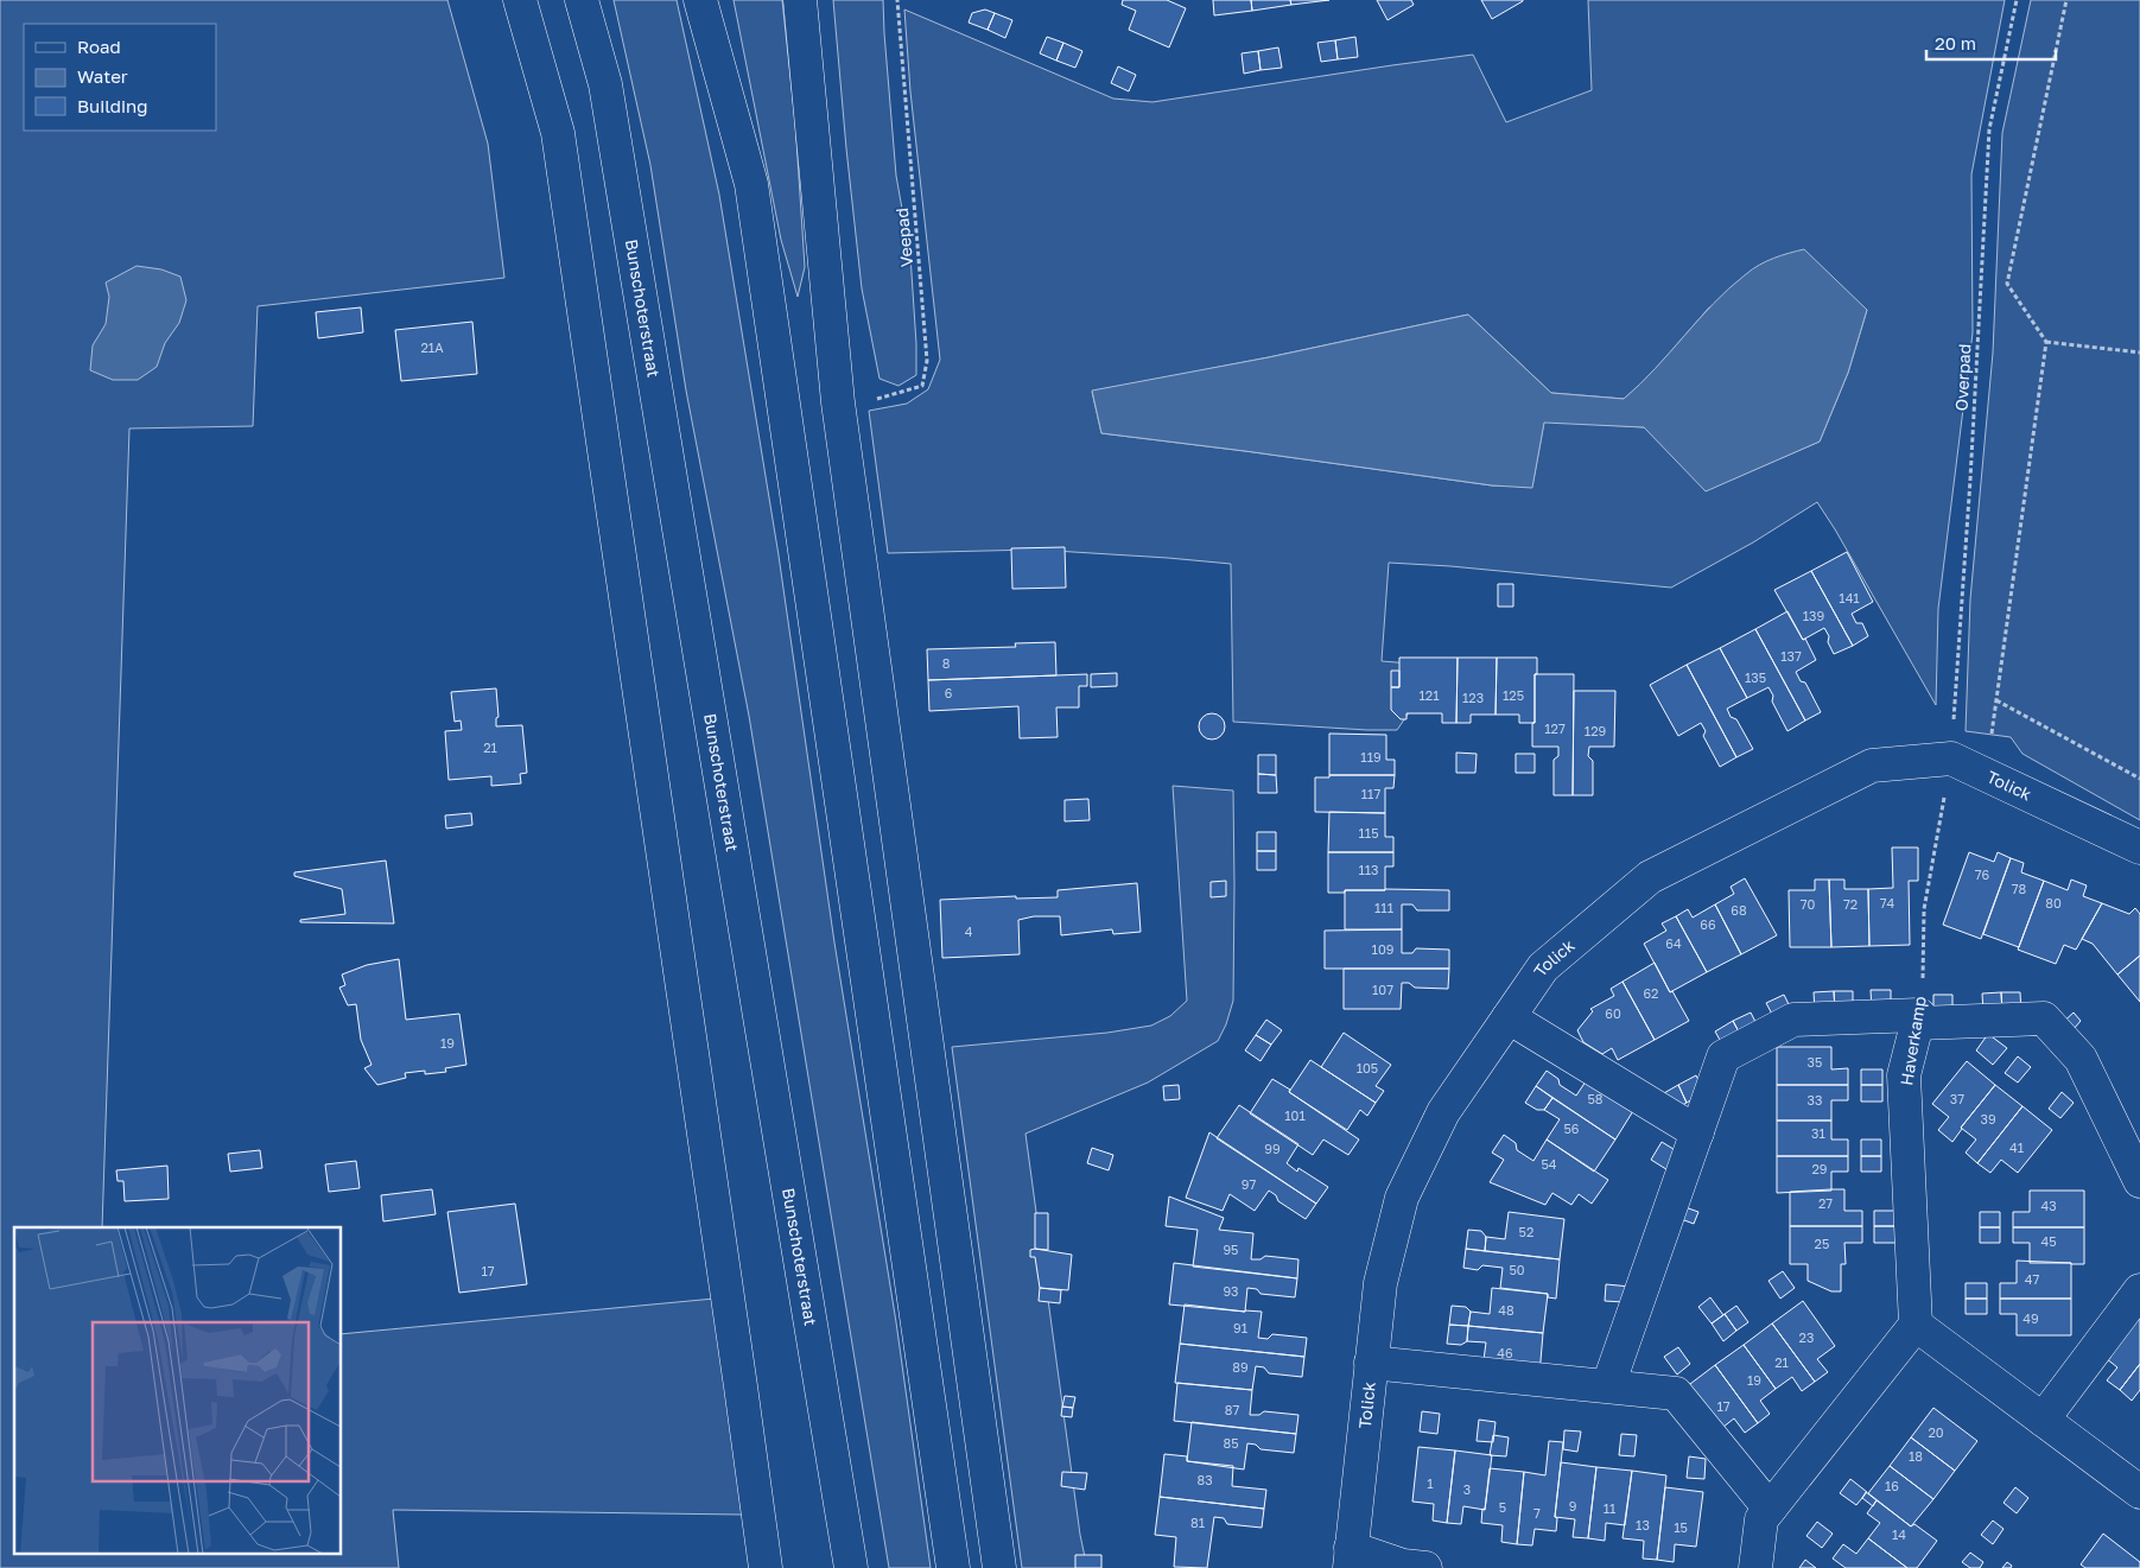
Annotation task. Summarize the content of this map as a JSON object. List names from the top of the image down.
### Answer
{
  "streets": {
    "street": ["Bunschoterstraat", "Tolick", "Haverkamp"],
    "path": ["Veepad", "Overpad"]
  },
  "crossings": [
    ["Overpad", "Tolick"],
    ["Overpad", "Haverkamp"],
    ["Tolick", "Haverkamp"]
  ],
  "house_numbers": [
    "21A",
    "141",
    "139",
    "137",
    "8",
    "135",
    "6",
    "121",
    "125",
    "123",
    "127",
    "129",
    "21",
    "119",
    "117",
    "115",
    "113",
    "76",
    "78",
    "74",
    "80",
    "70",
    "72",
    "111",
    "68",
    "66",
    "4",
    "64",
    "109",
    "107",
    "62",
    "60",
    "19",
    "35",
    "105",
    "58",
    "37",
    "33",
    "101",
    "39",
    "56",
    "31",
    "41",
    "99",
    "54",
    "29",
    "97",
    "27",
    "43",
    "52",
    "45",
    "25",
    "95",
    "50",
    "17",
    "47",
    "93",
    "48",
    "49",
    "91",
    "23",
    "46",
    "21",
    "89",
    "19",
    "17",
    "87",
    "20",
    "85",
    "18",
    "83",
    "1",
    "16",
    "3",
    "9",
    "5",
    "11",
    "7",
    "81",
    "13",
    "15",
    "14"
  ],
  "legend": ["Road", "Water", "Building"],
  "scale_bar": "20 m"
}
